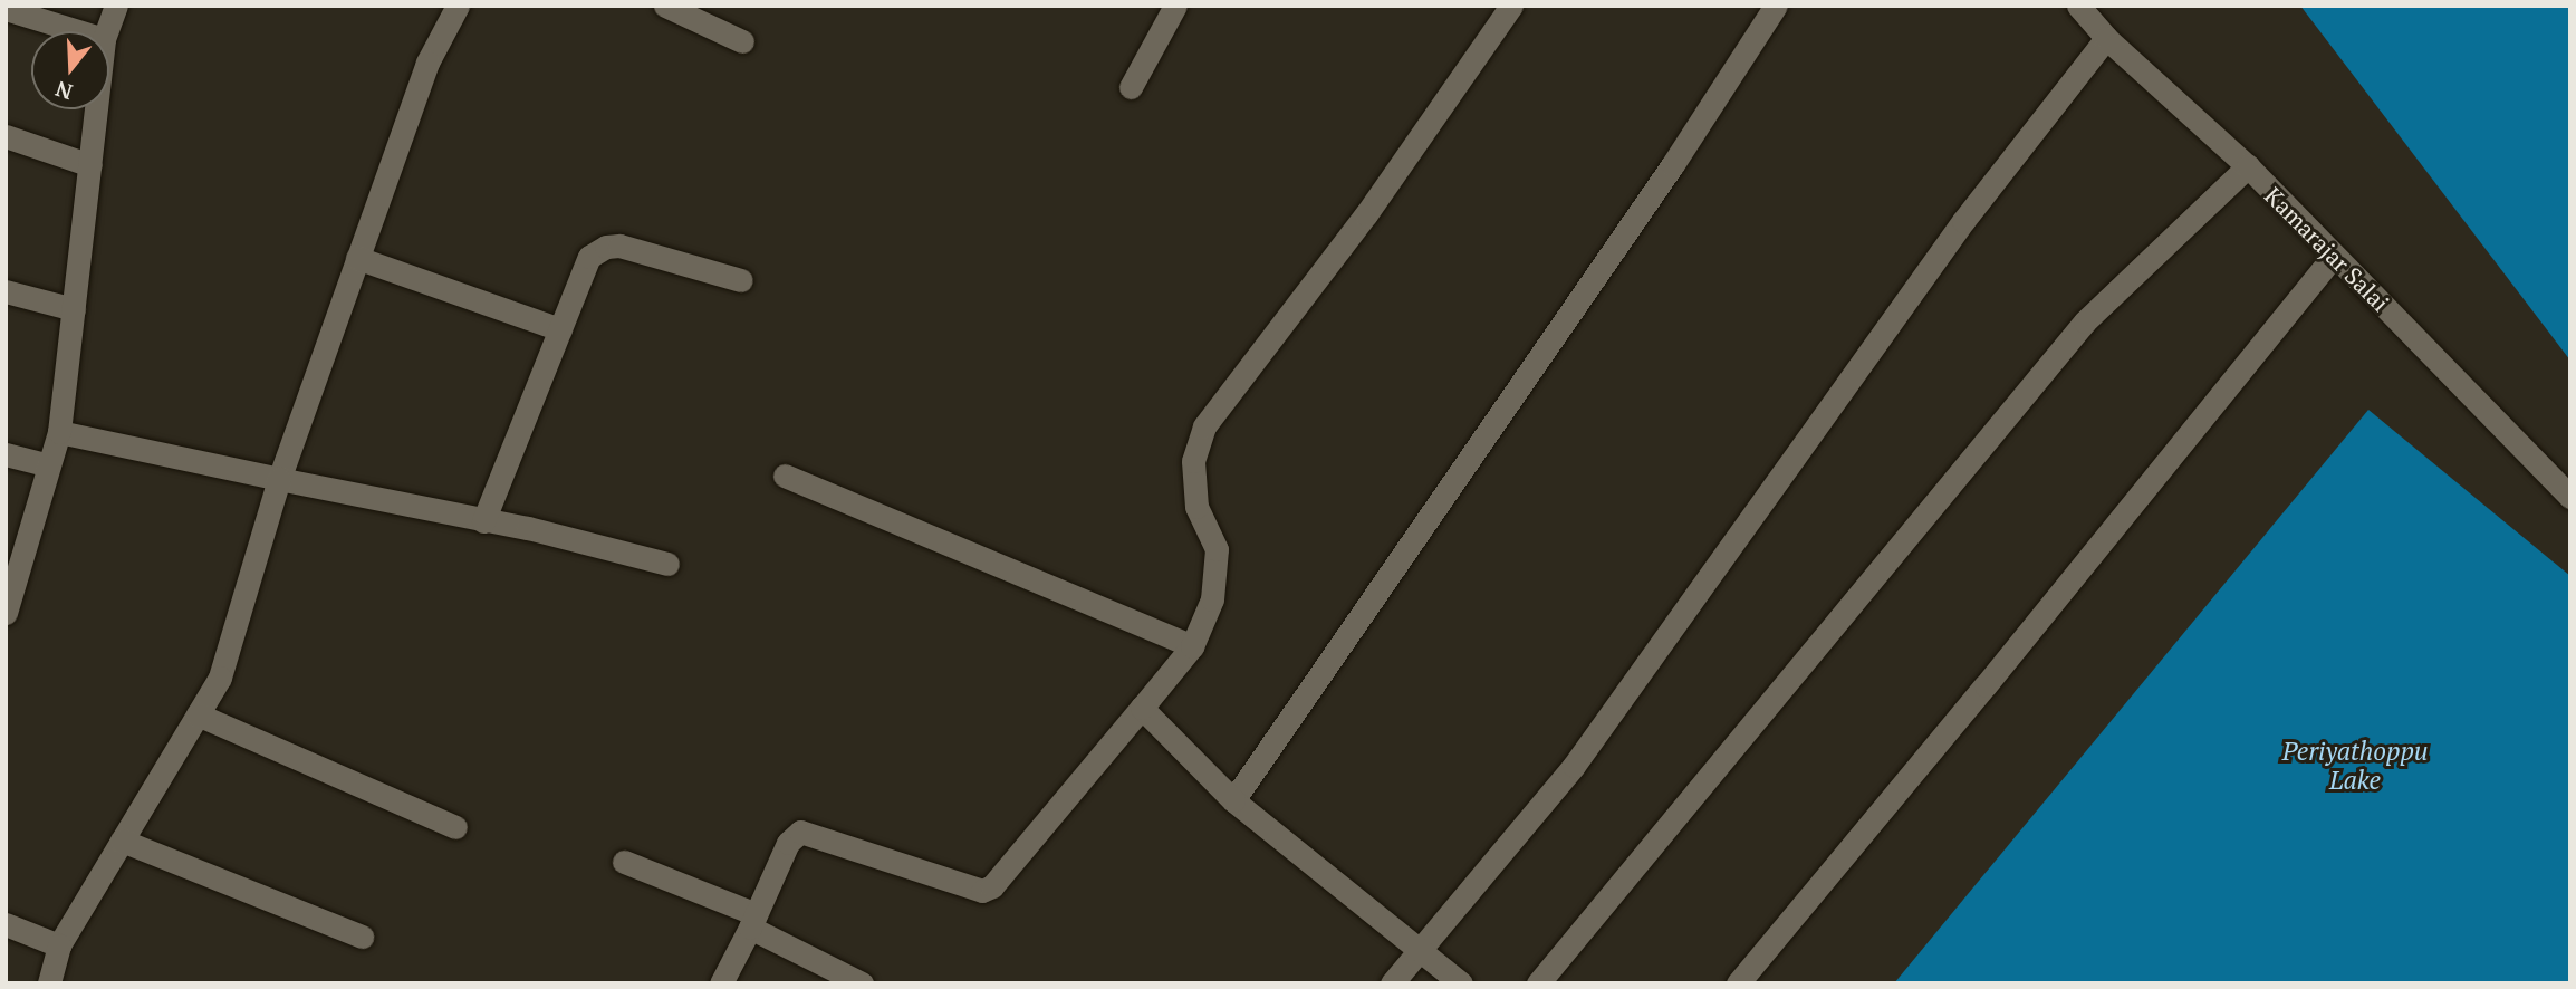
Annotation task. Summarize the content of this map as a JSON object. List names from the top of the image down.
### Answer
{
  "streets": {
    "street": ["Kamarajar Salai"]
  },
  "water": ["Periyathoppu Lake"],
  "north": "bottom"
}
